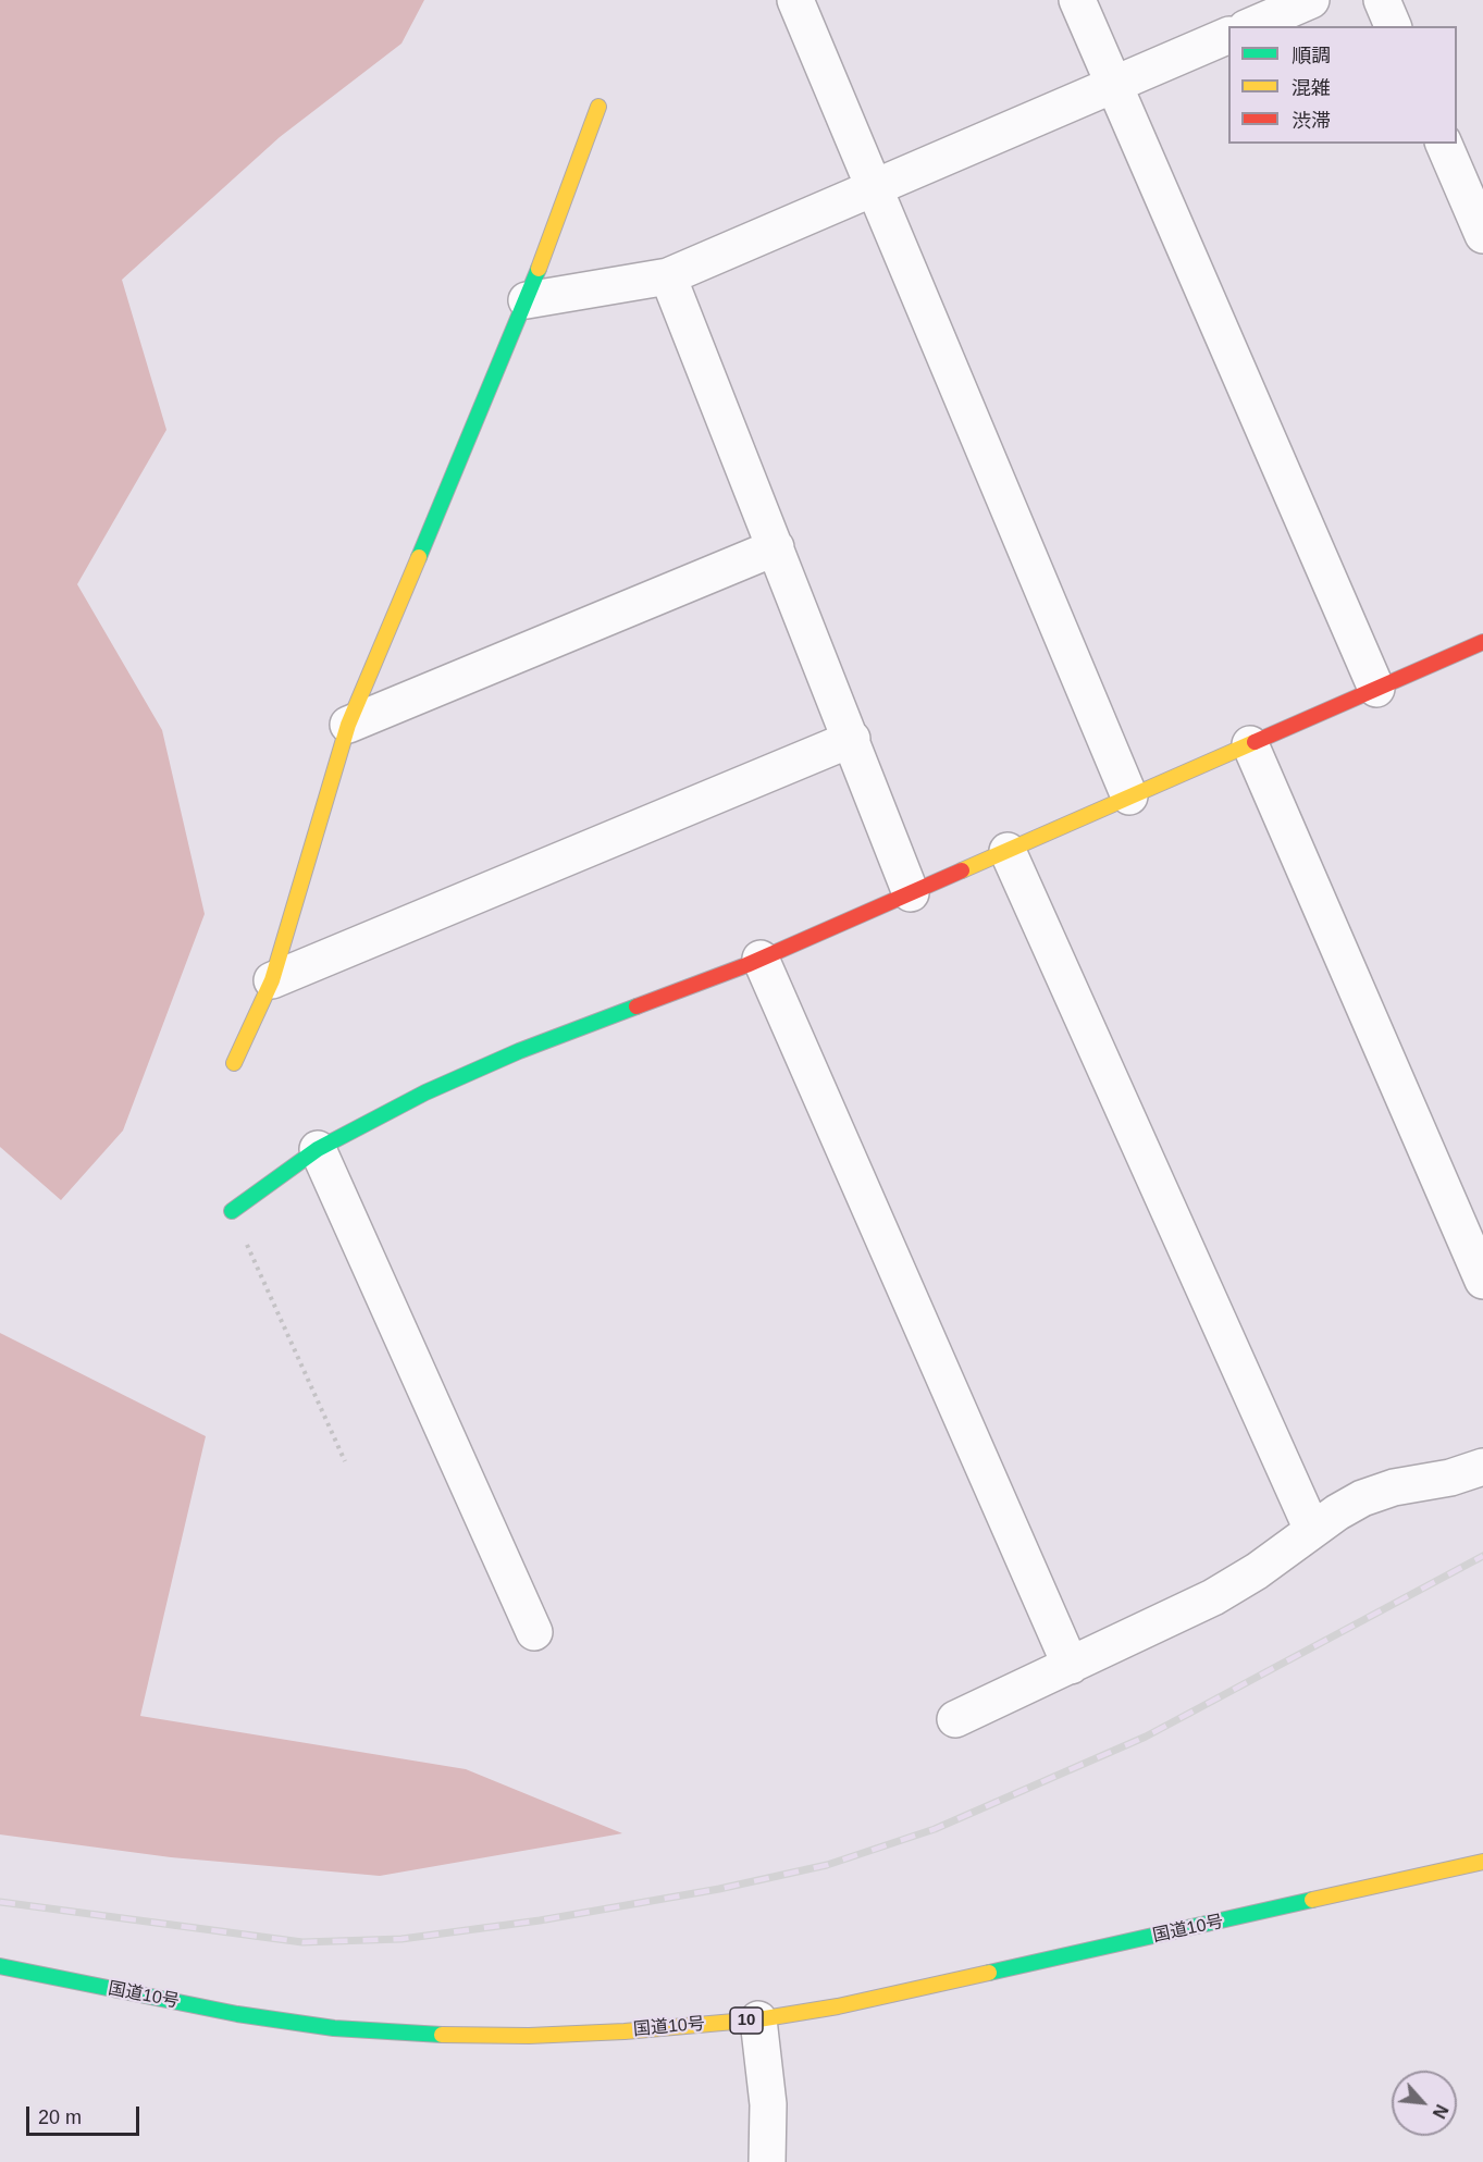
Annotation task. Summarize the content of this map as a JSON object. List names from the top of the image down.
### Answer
{
  "streets": {
    "main road": ["国道10号", "10"]
  },
  "legend": ["順調", "混雑", "渋滞"],
  "scale_bar": "20 m",
  "north": "bottom right"
}
